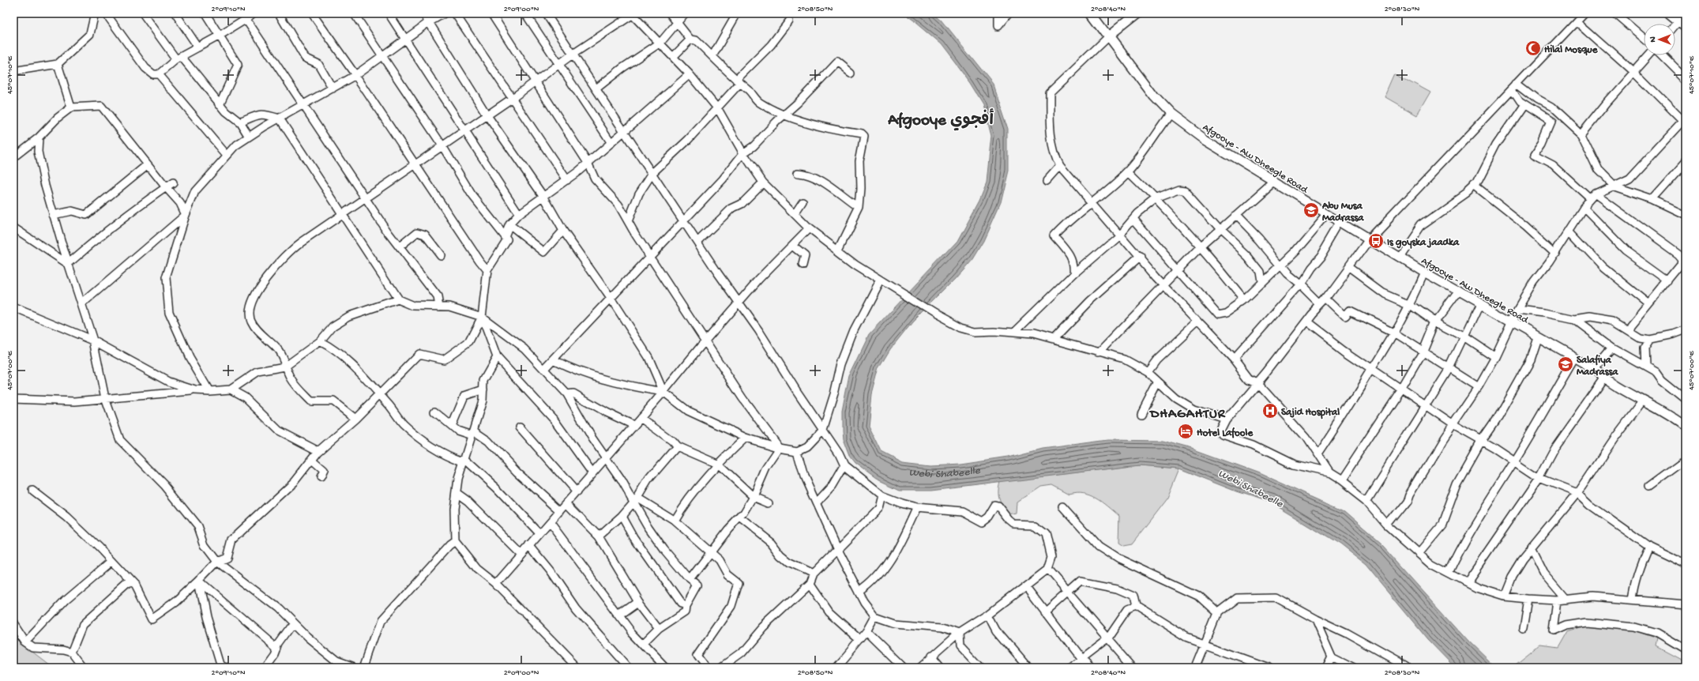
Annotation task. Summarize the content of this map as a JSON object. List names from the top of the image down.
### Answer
{
  "streets": {
    "main road": ["Afgooye - Aw Dheegle Road"]
  },
  "districts": ["Afgooye أفجوي", "DHAGAHTUR"],
  "water": ["Webi Shabeelle"],
  "places": {
    "mosque": ["Hilal Mosque"],
    "school or university": ["Abu Musa Madrassa", "Salafiya Madrassa"],
    "bus stop": ["Is goyska jaadka"],
    "hospital": ["Sajid Hospital"],
    "hotel": ["Hotel Lafoole"]
  },
  "north": "left",
  "coordinates": [
    "2°09'10\"N",
    "2°09'00\"N",
    "2°08'50\"N",
    "2°08'40\"N",
    "2°08'30\"N",
    "45°07'10\"E",
    "45°07'00\"E"
  ]
}
